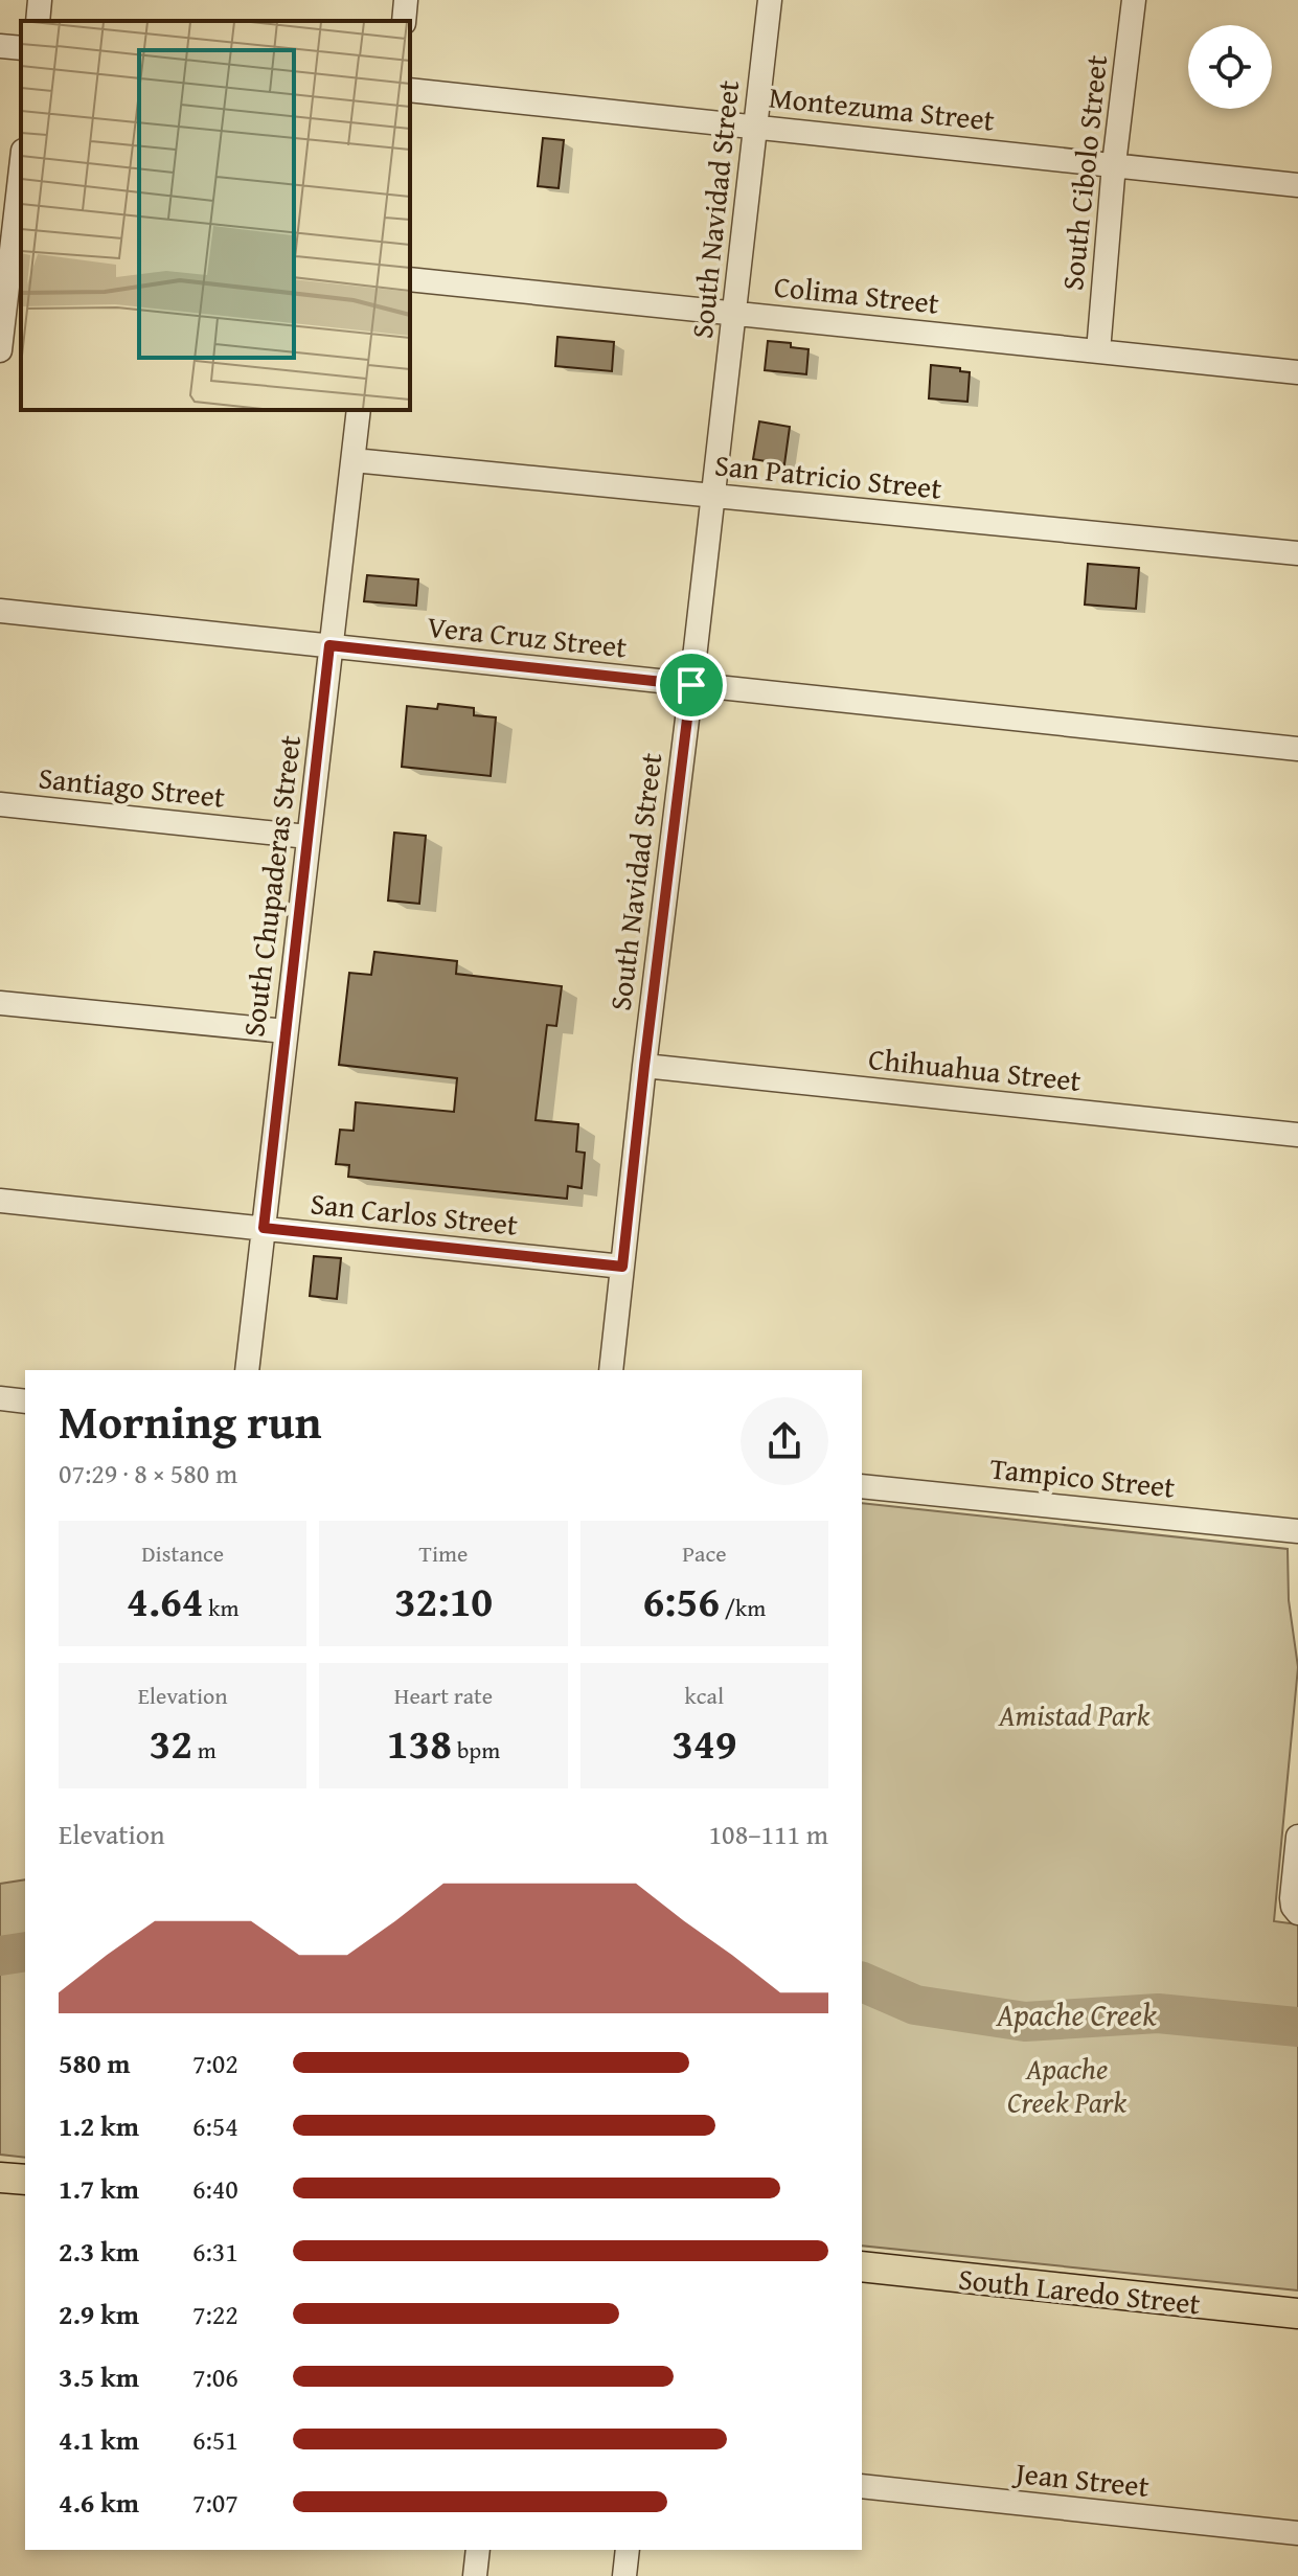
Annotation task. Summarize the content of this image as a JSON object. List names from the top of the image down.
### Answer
{
  "streets": {
    "main road": ["South Laredo Street"],
    "street": [
      "Montezuma Street",
      "South Cibolo Street",
      "South Navidad Street",
      "Colima Street",
      "San Patricio Street",
      "Vera Cruz Street",
      "Santiago Street",
      "South Chupaderas Street",
      "Chihuahua Street",
      "San Carlos Street",
      "Tampico Street",
      "Jean Street"
    ]
  },
  "crossings": [
    ["Montezuma Street", "South Cibolo Street"],
    ["Montezuma Street", "South Navidad Street"],
    ["South Cibolo Street", "Colima Street"],
    ["South Navidad Street", "Colima Street"],
    ["South Navidad Street", "San Patricio Street"],
    ["South Navidad Street", "Vera Cruz Street"],
    ["South Navidad Street", "Chihuahua Street"],
    ["South Navidad Street", "San Carlos Street"],
    ["San Patricio Street", "South Chupaderas Street"],
    ["Vera Cruz Street", "South Chupaderas Street"],
    ["Santiago Street", "South Chupaderas Street"],
    ["South Chupaderas Street", "San Carlos Street"]
  ],
  "water": ["Apache Creek"],
  "parks": ["Amistad Park", "Apache Creek Park"],
  "page": {
    "heading": ["Morning run", "07:29 · 8 × 580 m"],
    "stats": [
      ["Distance", "4.64 km"],
      ["Time", "32:10"],
      ["Pace", "6:56 /km"],
      ["Elevation", "32 m"],
      ["Heart rate", "138 bpm"],
      ["kcal", "349"]
    ],
    "chart": ["Elevation", "108–111 m"],
    "list": [
      {
        "name": "580 m",
        "note": "7:02"
      },
      {
        "name": "1.2 km",
        "note": "6:54"
      },
      {
        "name": "1.7 km",
        "note": "6:40"
      },
      {
        "name": "2.3 km",
        "note": "6:31"
      },
      {
        "name": "2.9 km",
        "note": "7:22"
      },
      {
        "name": "3.5 km",
        "note": "7:06"
      },
      {
        "name": "4.1 km",
        "note": "6:51"
      },
      {
        "name": "4.6 km",
        "note": "7:07"
      }
    ]
  }
}
